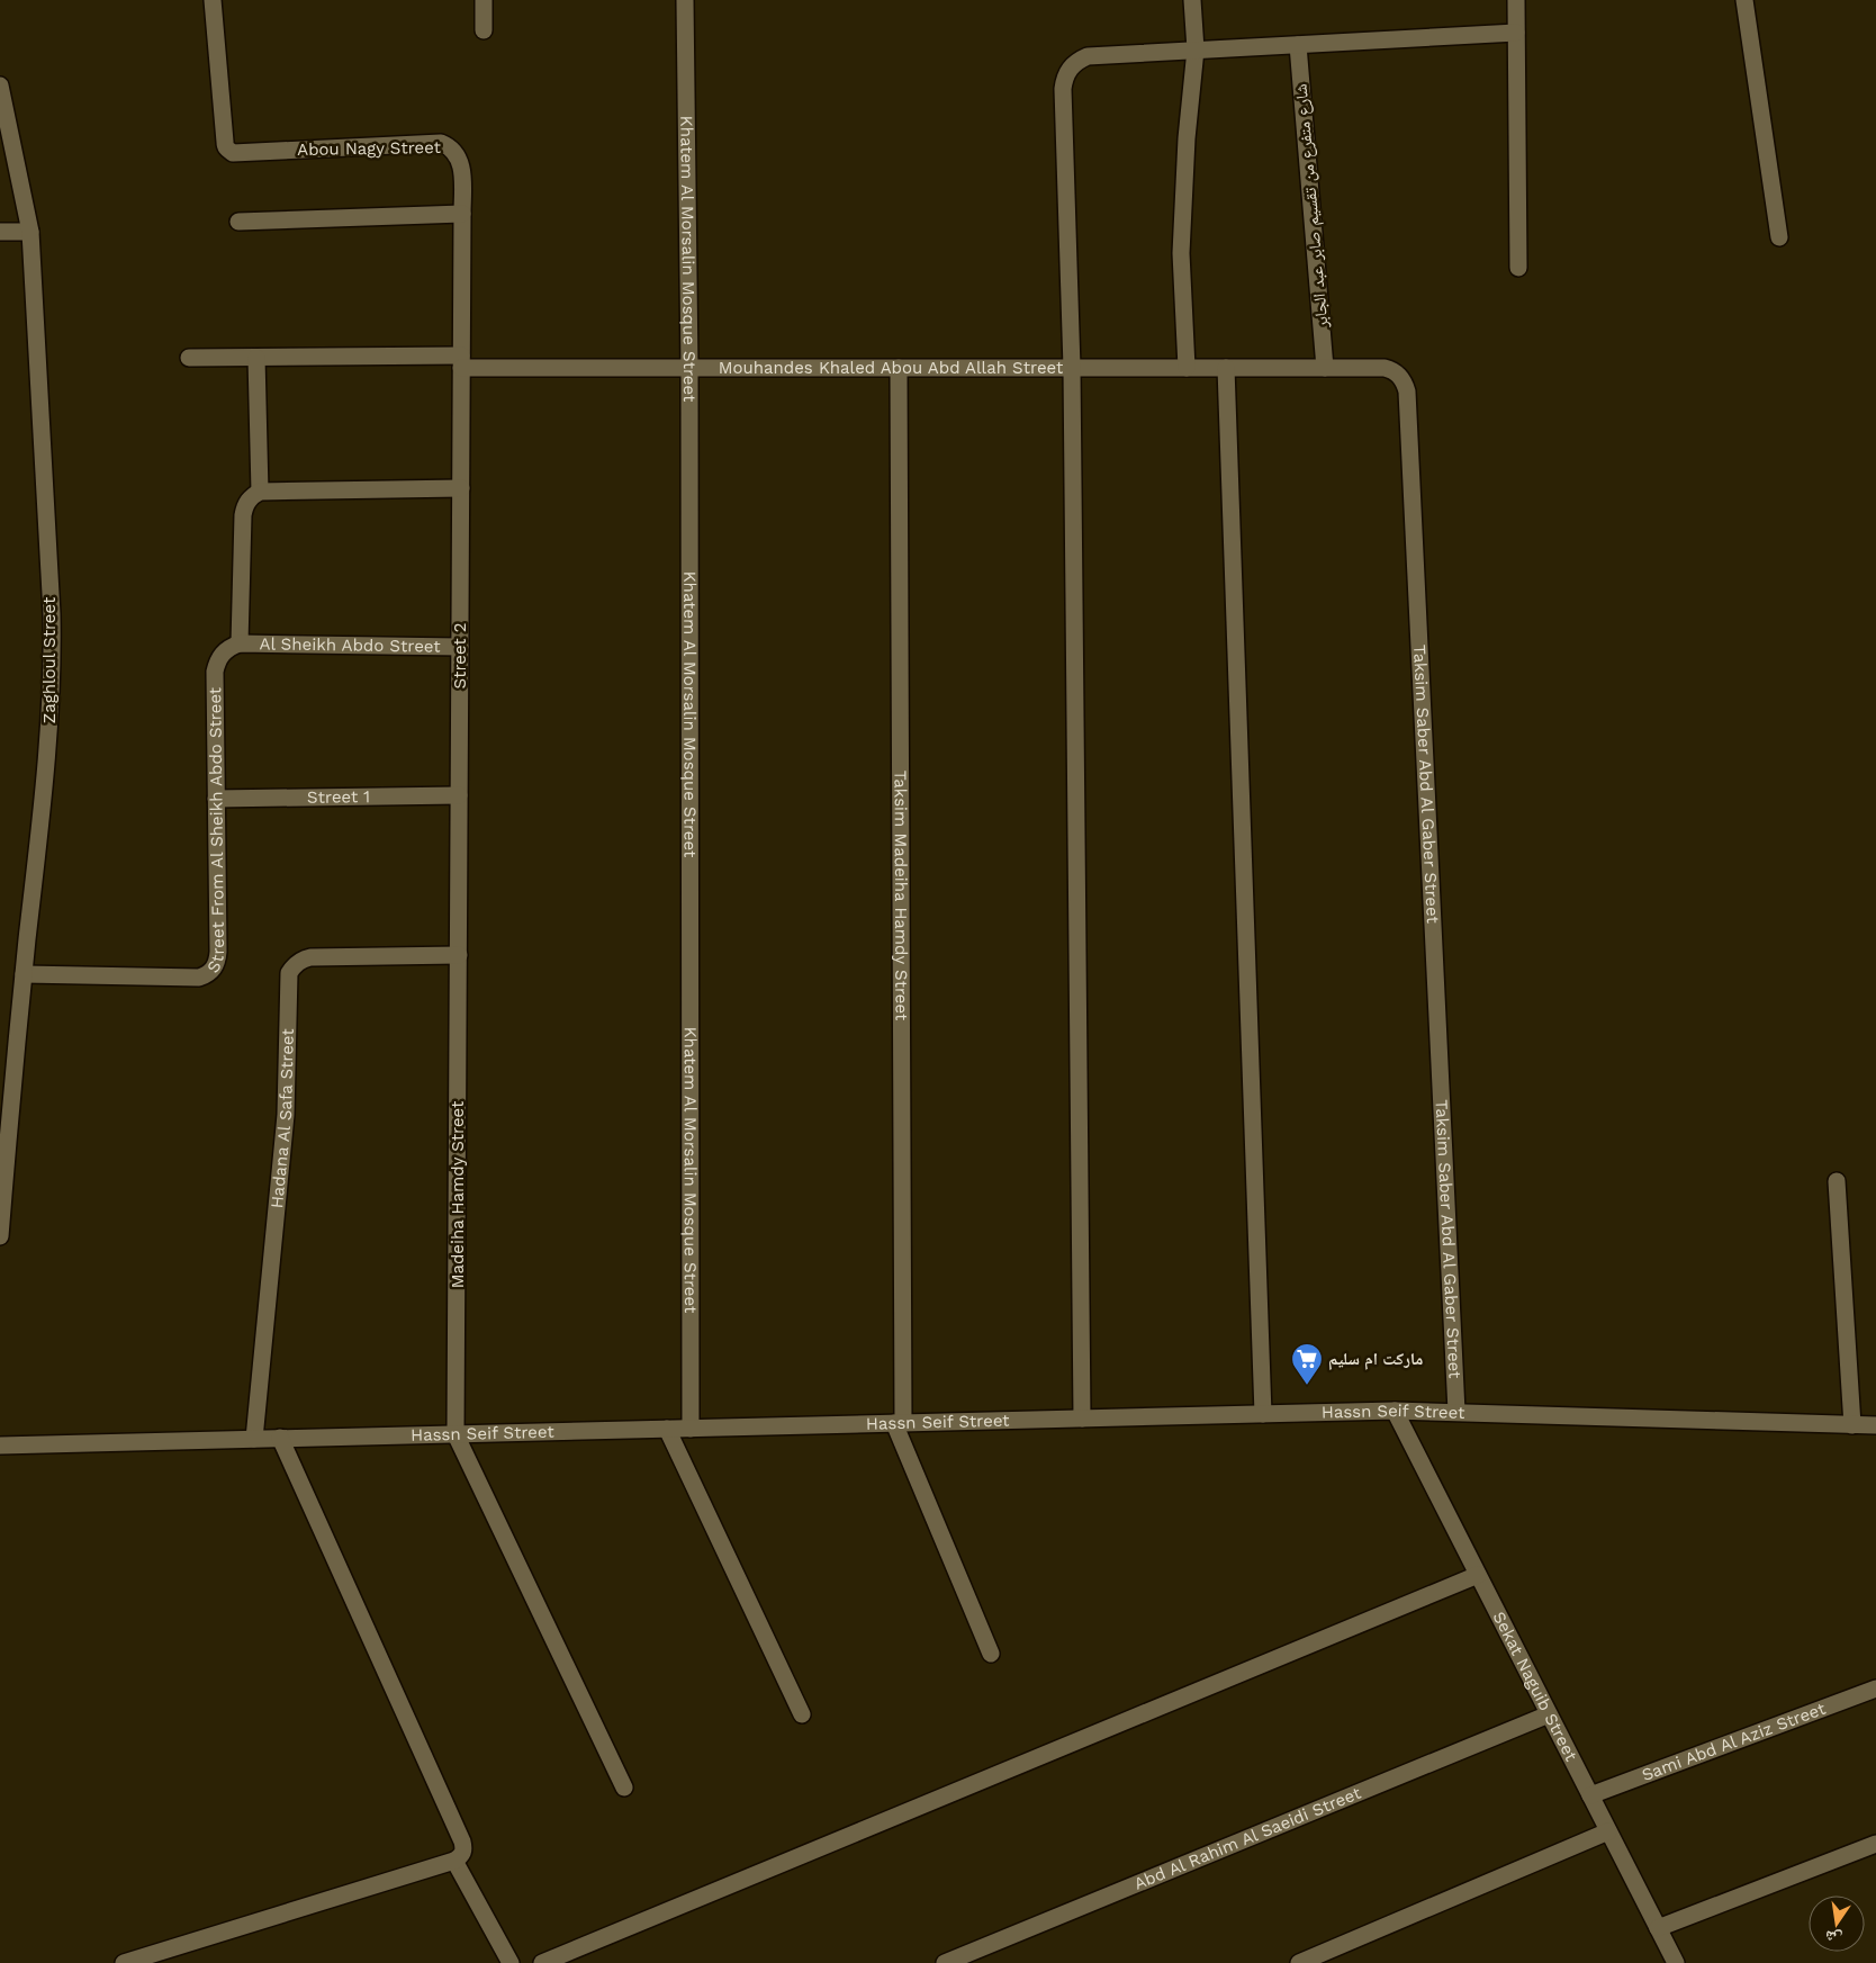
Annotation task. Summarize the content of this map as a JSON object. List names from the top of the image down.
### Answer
{
  "streets": {
    "street": [
      "Abou Nagy Street",
      "شارع متفرع من تقسيم صابر عبد الجابر",
      "Khatem Al Morsalin Mosque Street",
      "Mouhandes Khaled Abou Abd Allah Street",
      "Al Sheikh Abdo Street",
      "Street 2",
      "Zaghloul Street",
      "Taksim Saber Abd Al Gaber Street",
      "Street 1",
      "Street From Al Sheikh Abdo Street",
      "Taksim Madeiha Hamdy Street",
      "Hadana Al Safa Street",
      "Madeiha Hamdy Street",
      "Hassn Seif Street",
      "Sekat Naguib Street",
      "Sami Abd Al Aziz Street",
      "Abd Al Rahim Al Saeidi Street"
    ]
  },
  "crossings": [
    ["Abou Nagy Street", "Mouhandes Khaled Abou Abd Allah Street"],
    ["Abou Nagy Street", "Street 2"],
    ["شارع متفرع من تقسيم صابر عبد الجابر", "Taksim Saber Abd Al Gaber Street"],
    ["Khatem Al Morsalin Mosque Street", "Mouhandes Khaled Abou Abd Allah Street"],
    ["Khatem Al Morsalin Mosque Street", "Hassn Seif Street"],
    ["Mouhandes Khaled Abou Abd Allah Street", "Street 2"],
    ["Mouhandes Khaled Abou Abd Allah Street", "Taksim Saber Abd Al Gaber Street"],
    ["Mouhandes Khaled Abou Abd Allah Street", "Taksim Madeiha Hamdy Street"],
    ["Al Sheikh Abdo Street", "Street 2"],
    ["Al Sheikh Abdo Street", "Street From Al Sheikh Abdo Street"],
    ["Street 2", "Street 1"],
    ["Street 2", "Hadana Al Safa Street"],
    ["Street 2", "Madeiha Hamdy Street"],
    ["Zaghloul Street", "Street From Al Sheikh Abdo Street"],
    ["Taksim Saber Abd Al Gaber Street", "Hassn Seif Street"],
    ["Street 1", "Street From Al Sheikh Abdo Street"],
    ["Taksim Madeiha Hamdy Street", "Hassn Seif Street"],
    ["Hadana Al Safa Street", "Madeiha Hamdy Street"],
    ["Hadana Al Safa Street", "Hassn Seif Street"],
    ["Madeiha Hamdy Street", "Hassn Seif Street"],
    ["Hassn Seif Street", "Sekat Naguib Street"],
    ["Sekat Naguib Street", "Sami Abd Al Aziz Street"],
    ["Sekat Naguib Street", "Abd Al Rahim Al Saeidi Street"]
  ],
  "places": {
    "supermarket": ["ماركت ام سليم"]
  },
  "north": "bottom"
}
